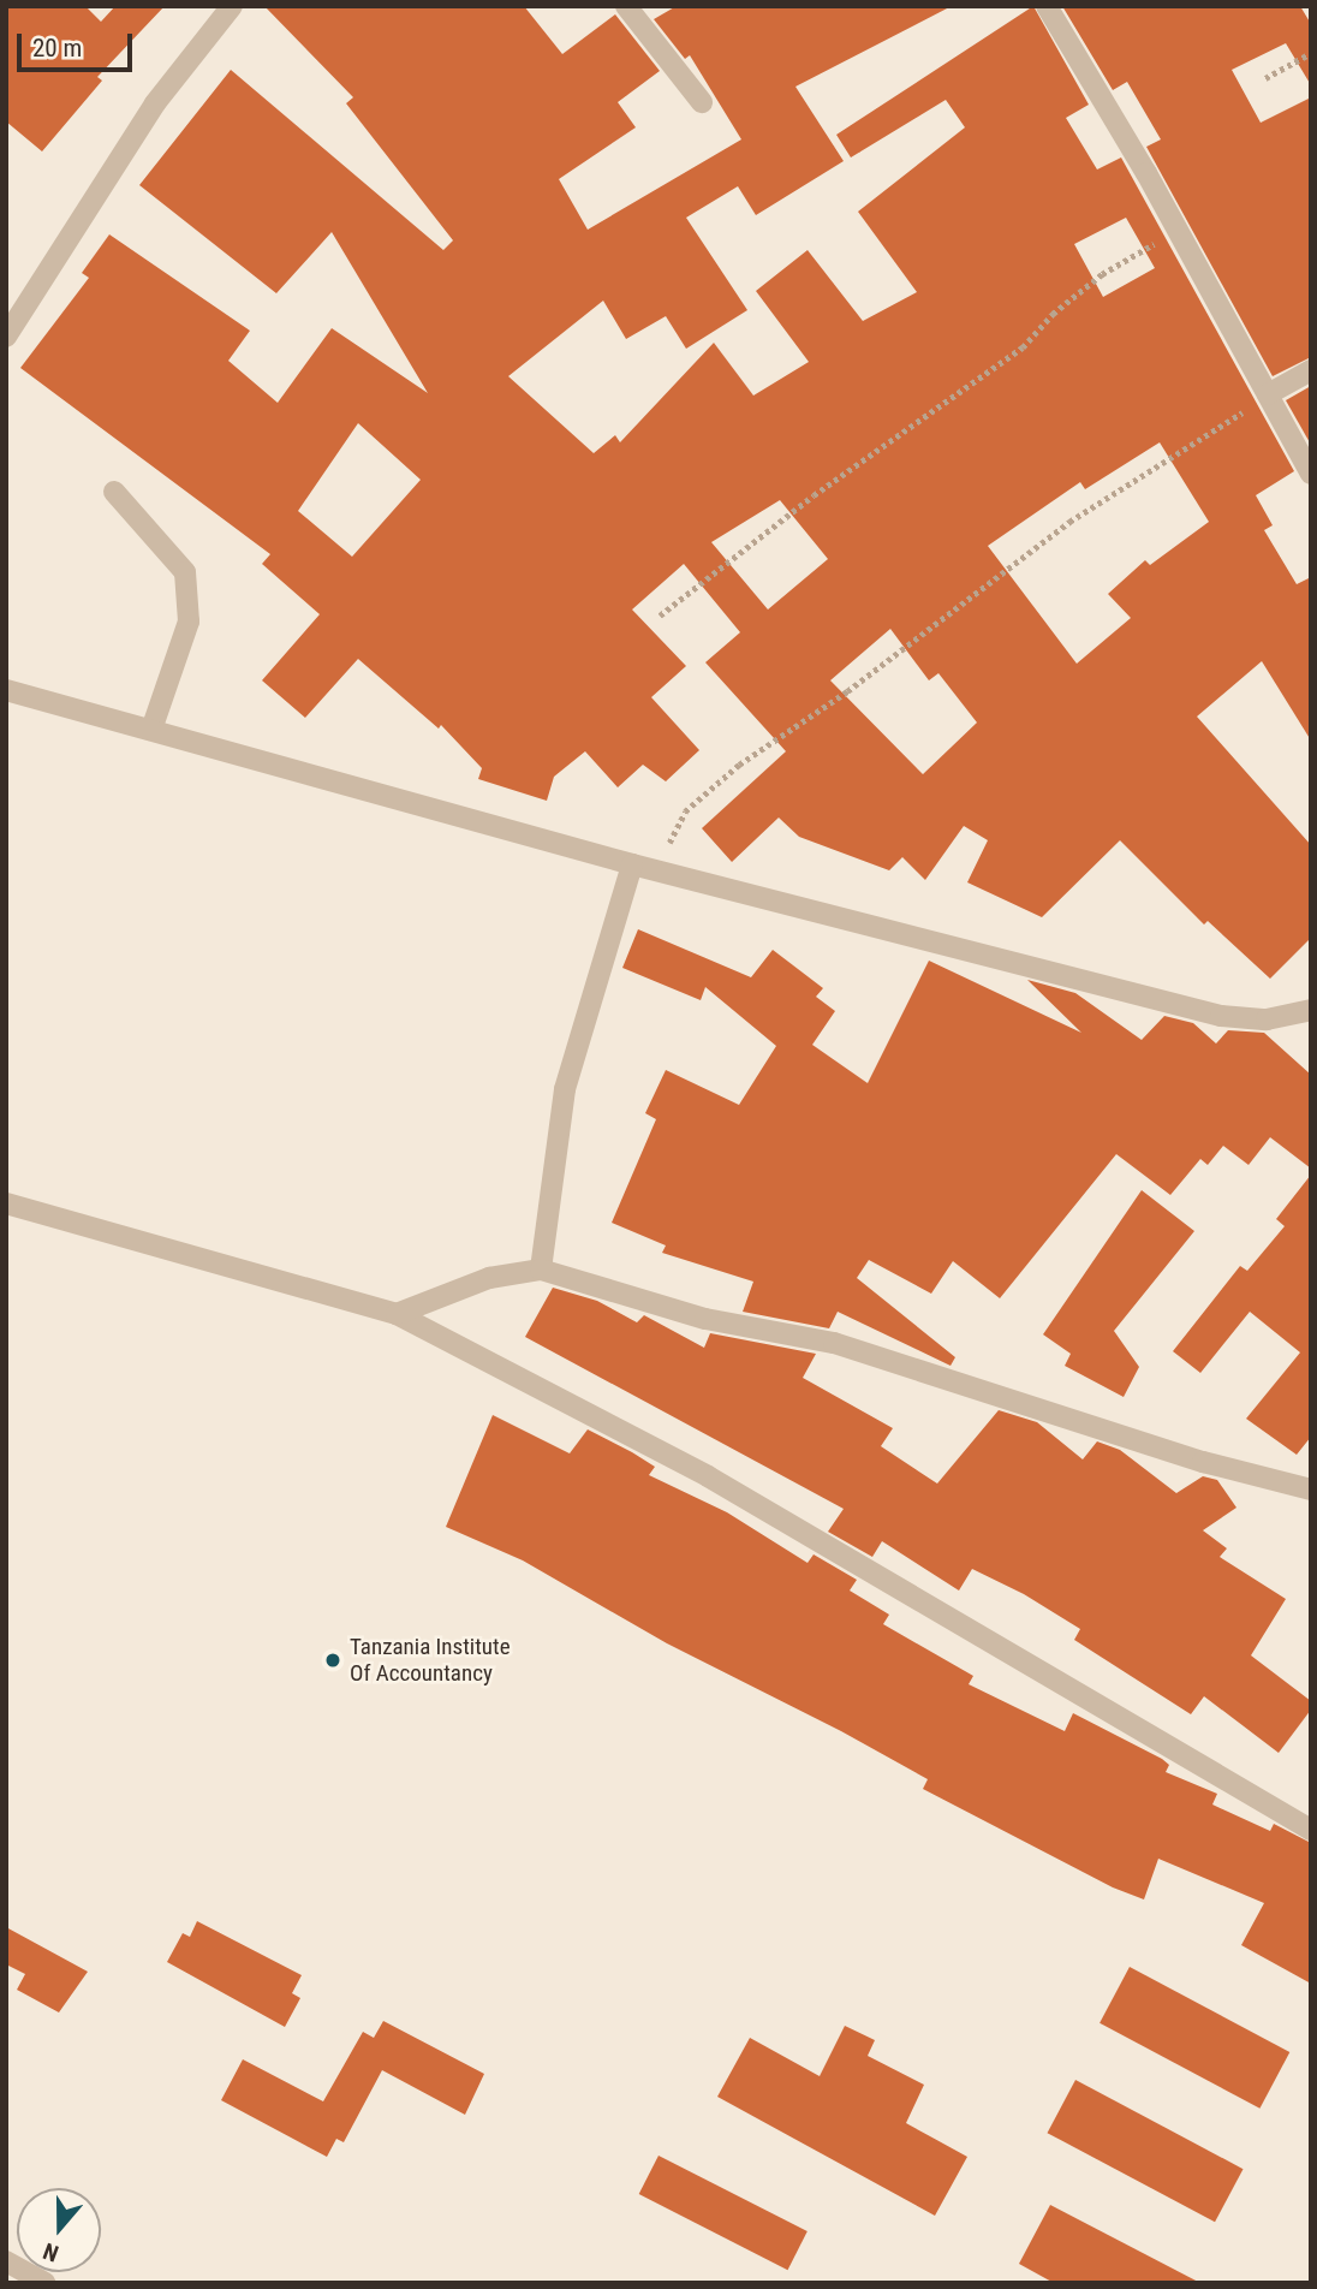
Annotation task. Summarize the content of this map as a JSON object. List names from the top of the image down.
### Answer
{
  "places": ["Tanzania Institute Of Accountancy"],
  "scale_bar": "20 m",
  "north": "bottom"
}
